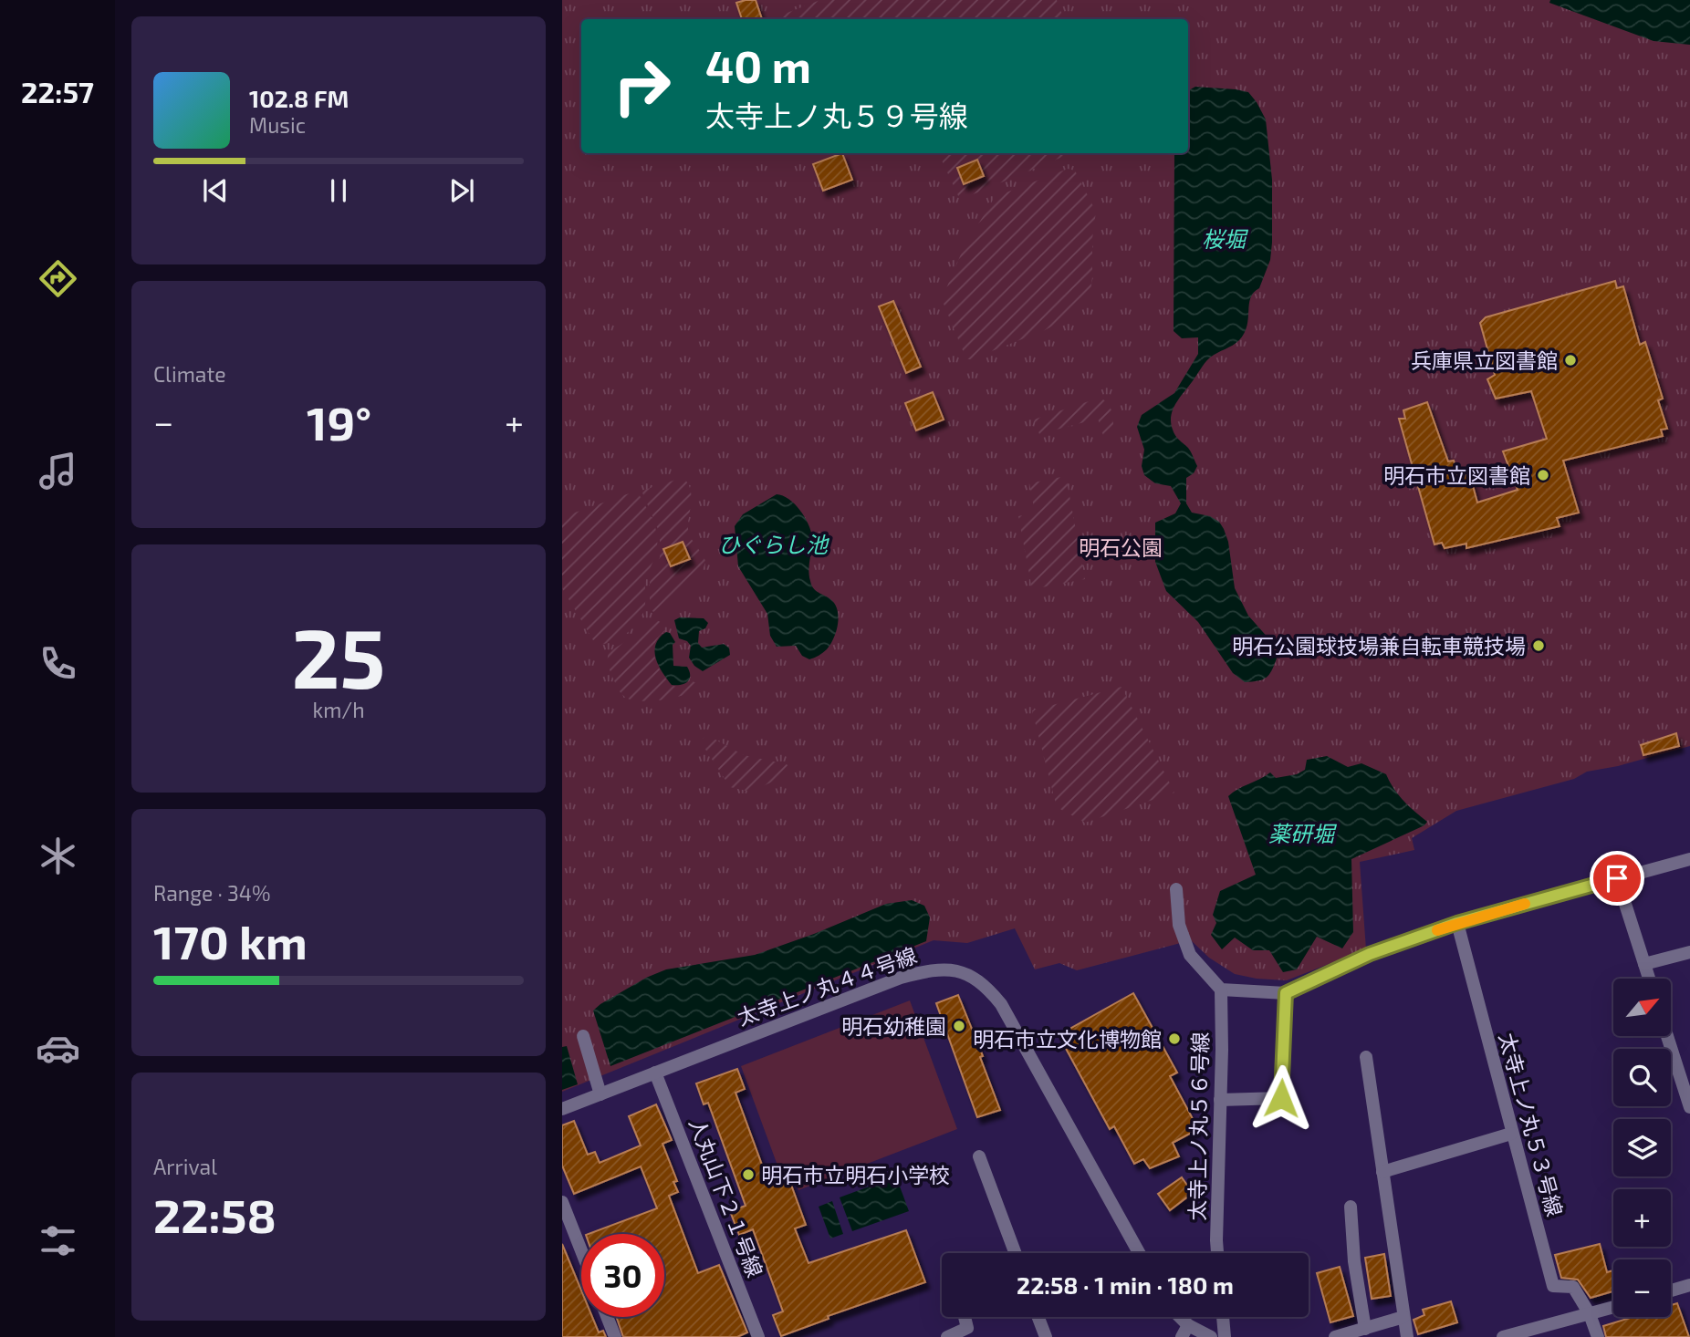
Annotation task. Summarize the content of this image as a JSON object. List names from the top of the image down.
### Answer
{
  "streets": {
    "street": [
      "太寺上ノ丸４４号線",
      "太寺上ノ丸５３号線",
      "太寺上ノ丸５６号線",
      "人丸山下２１号線"
    ]
  },
  "crossings": [
    ["太寺上ノ丸４４号線", "人丸山下２１号線"]
  ],
  "water": ["桜堀", "ひぐらし池", "薬研堀"],
  "parks": ["明石公園"],
  "places": [
    "兵庫県立図書館",
    "明石市立図書館",
    "明石公園球技場兼自転車競技場",
    "明石幼稚園",
    "明石市立文化博物館",
    "明石市立明石小学校"
  ],
  "north": "top right",
  "page": {
    "tabs": "22:57",
    "turn": ["40 m", "太寺上ノ丸５９号線"],
    "song": ["102.8 FM", "Music"],
    "tile": [
      "Climate",
      ["25", "km/h"],
      ["Range · 34%", "170 km"],
      ["Arrival", "22:58"]
    ],
    "heat": ["−", "19°", "+"],
    "map_buttons": ["+", "−"],
    "limit": "30",
    "trip": "22:58 · 1 min · 180 m"
  }
}
